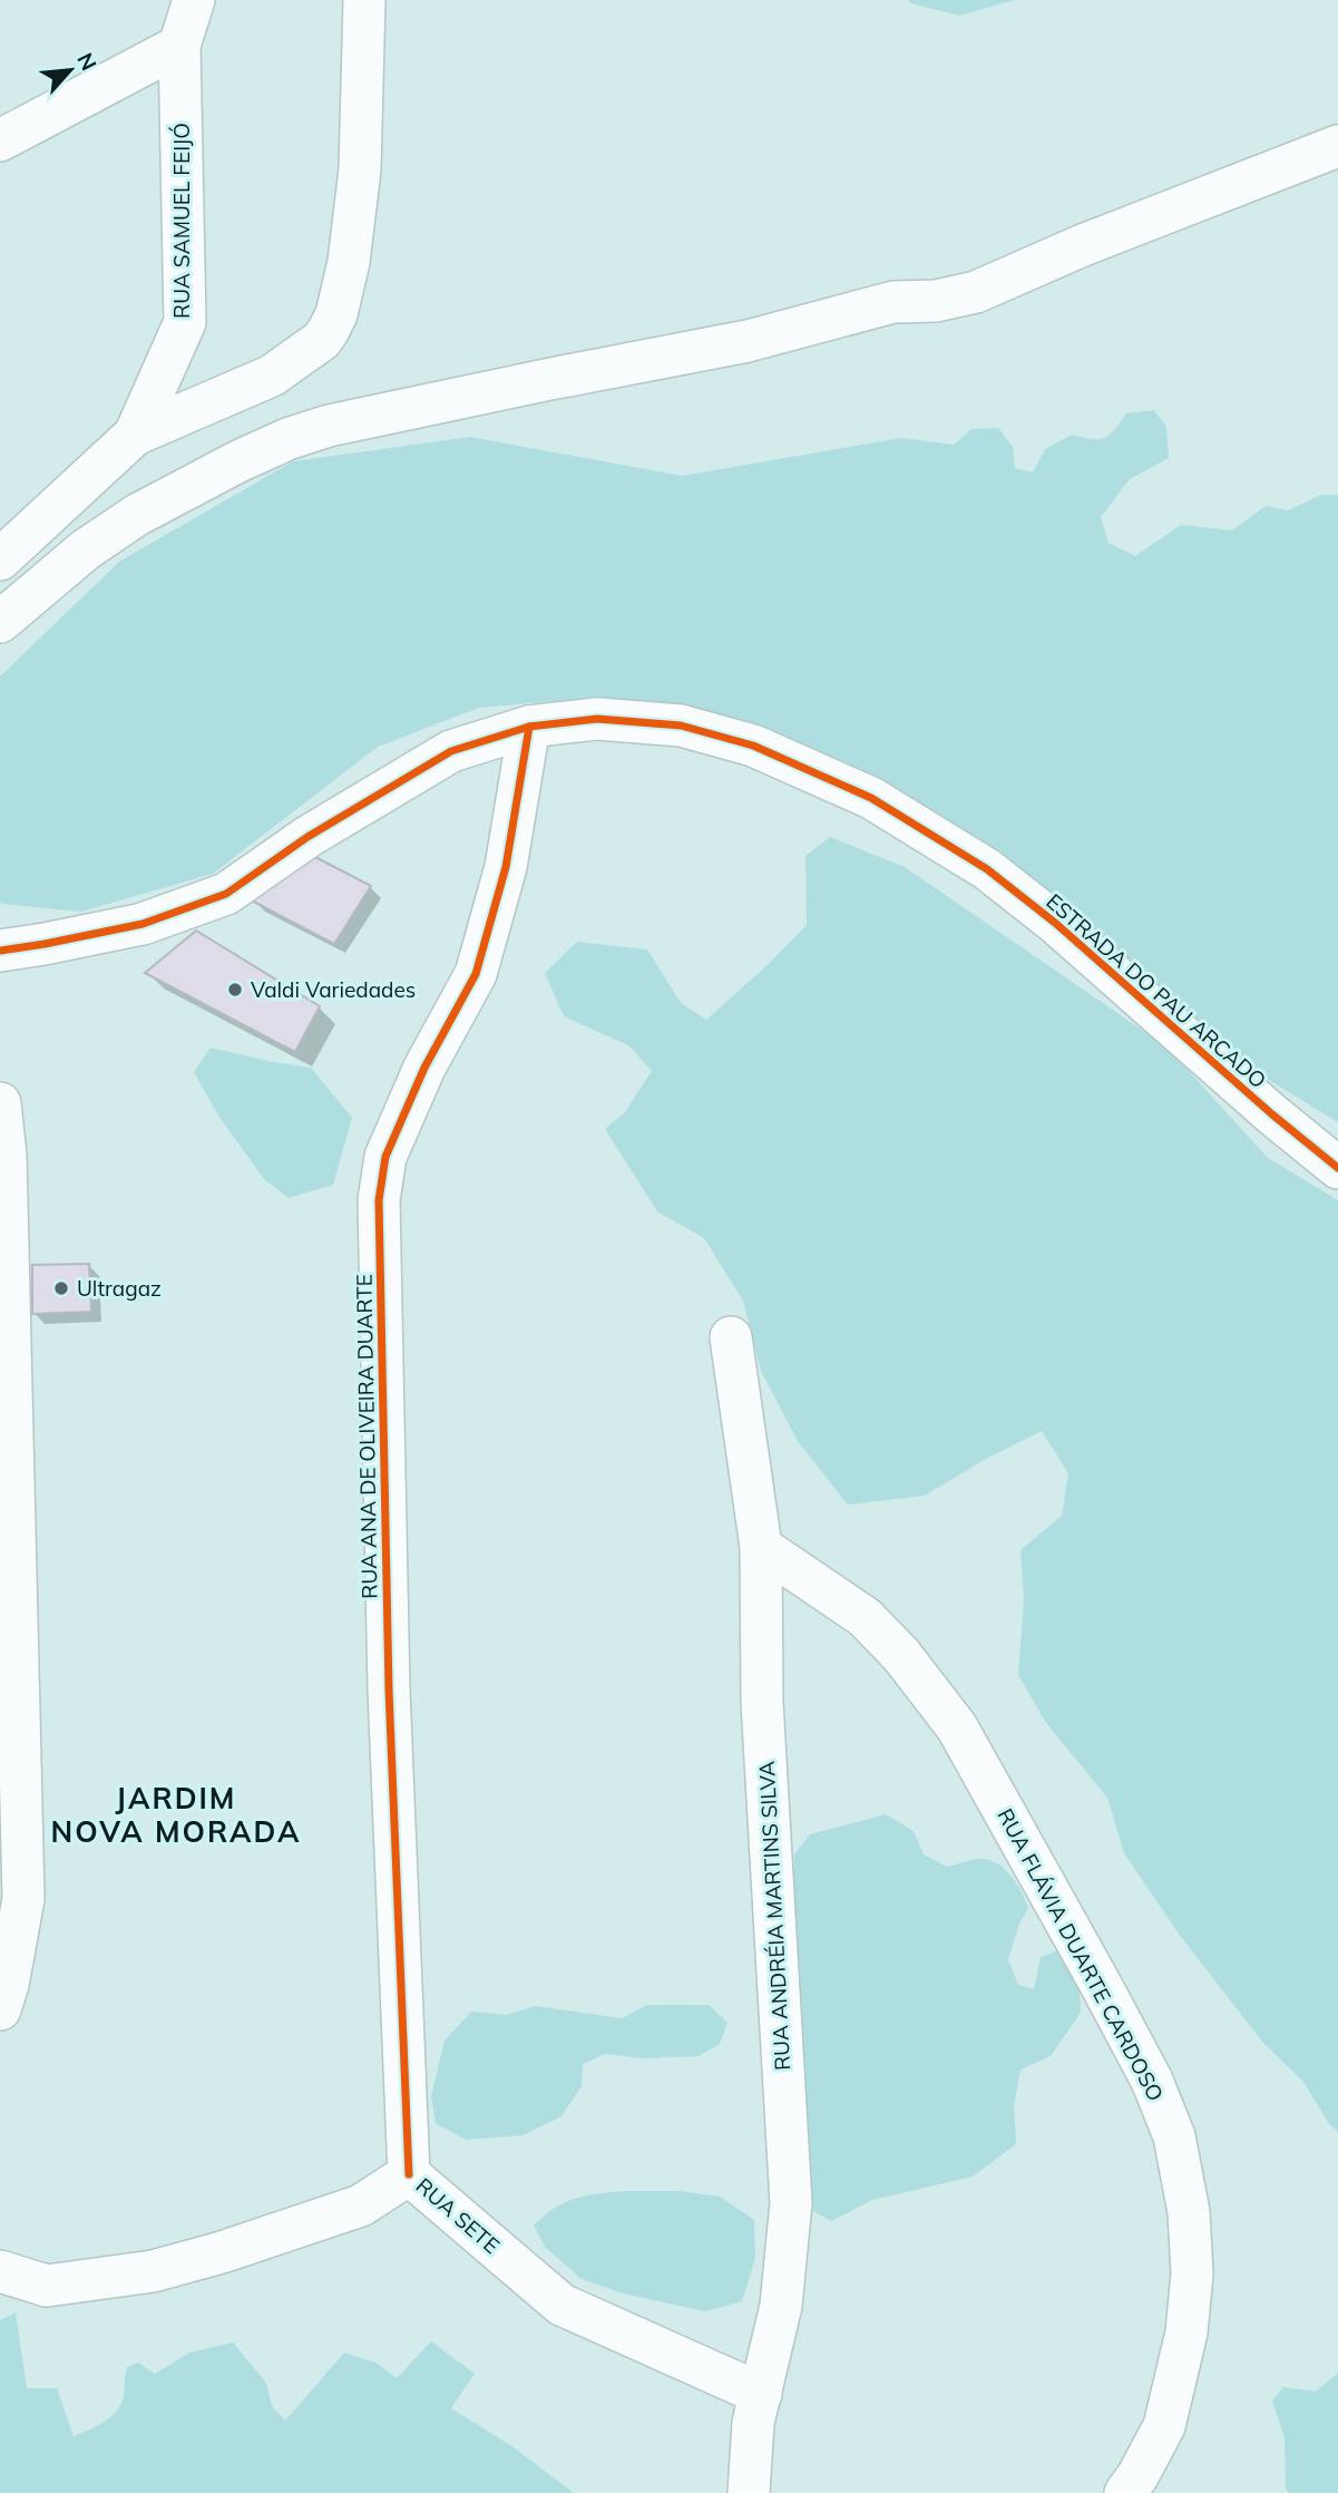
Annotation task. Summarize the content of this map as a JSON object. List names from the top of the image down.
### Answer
{
  "streets": {
    "street": [
      "RUA SAMUEL FEIJÓ",
      "ESTRADA DO PAU ARCADO",
      "RUA ANA DE OLIVEIRA DUARTE",
      "RUA ANDRÉIA MARTINS SILVA",
      "RUA FLÁVIA DUARTE CARDOSO",
      "RUA SETE"
    ]
  },
  "crossings": [
    ["ESTRADA DO PAU ARCADO", "RUA ANA DE OLIVEIRA DUARTE"],
    ["RUA ANA DE OLIVEIRA DUARTE", "RUA SETE"],
    ["RUA ANDRÉIA MARTINS SILVA", "RUA FLÁVIA DUARTE CARDOSO"],
    ["RUA ANDRÉIA MARTINS SILVA", "RUA SETE"]
  ],
  "districts": ["JARDIM NOVA MORADA"],
  "places": ["Valdi Variedades", "Ultragaz"],
  "north": "top right"
}
